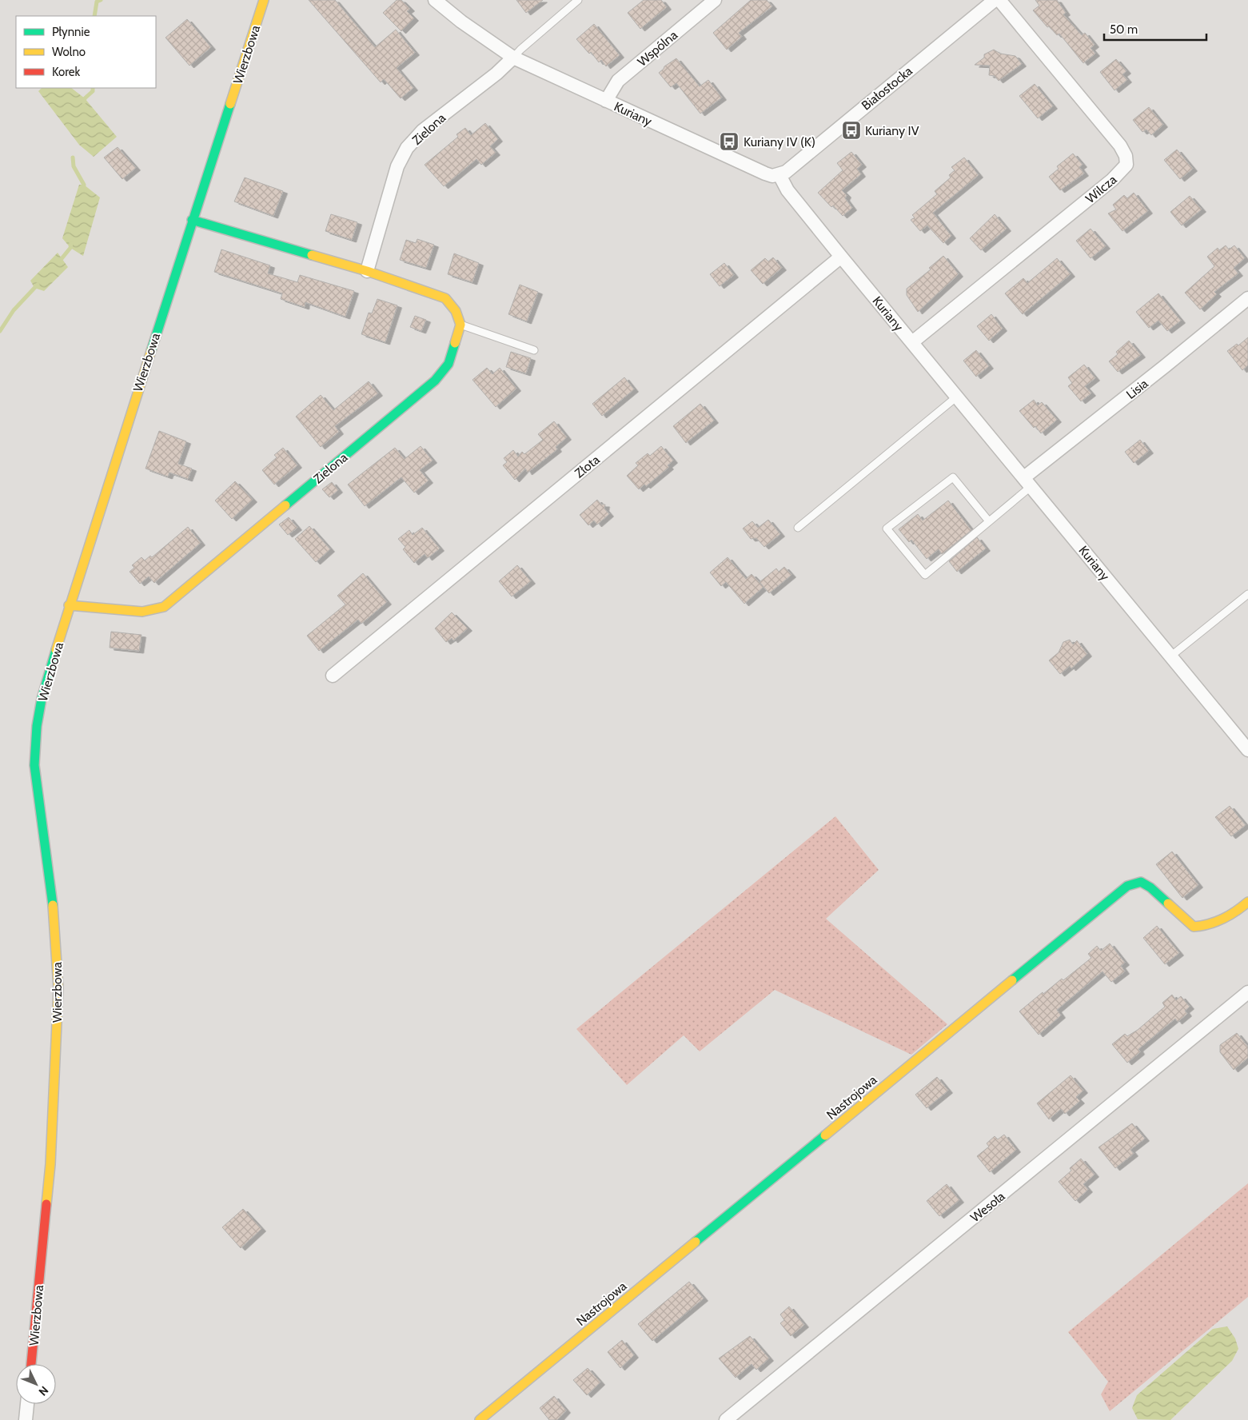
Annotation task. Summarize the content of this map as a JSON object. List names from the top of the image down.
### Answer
{
  "streets": {
    "street": [
      "Wspólna",
      "Wierzbowa",
      "Białostocka",
      "Kuriany",
      "Zielona",
      "Wilcza",
      "Lisia",
      "Złota",
      "Nastrojowa",
      "Wesoła"
    ]
  },
  "crossings": [
    ["Wspólna", "Kuriany"],
    ["Wierzbowa", "Zielona"],
    ["Białostocka", "Kuriany"],
    ["Kuriany", "Zielona"],
    ["Kuriany", "Wilcza"],
    ["Kuriany", "Lisia"],
    ["Kuriany", "Złota"]
  ],
  "places": {
    "bus stop": ["Kuriany IV", "Kuriany IV (K)"]
  },
  "legend": ["Płynnie", "Wolno", "Korek"],
  "scale_bar": "50 m",
  "north": "bottom right"
}
